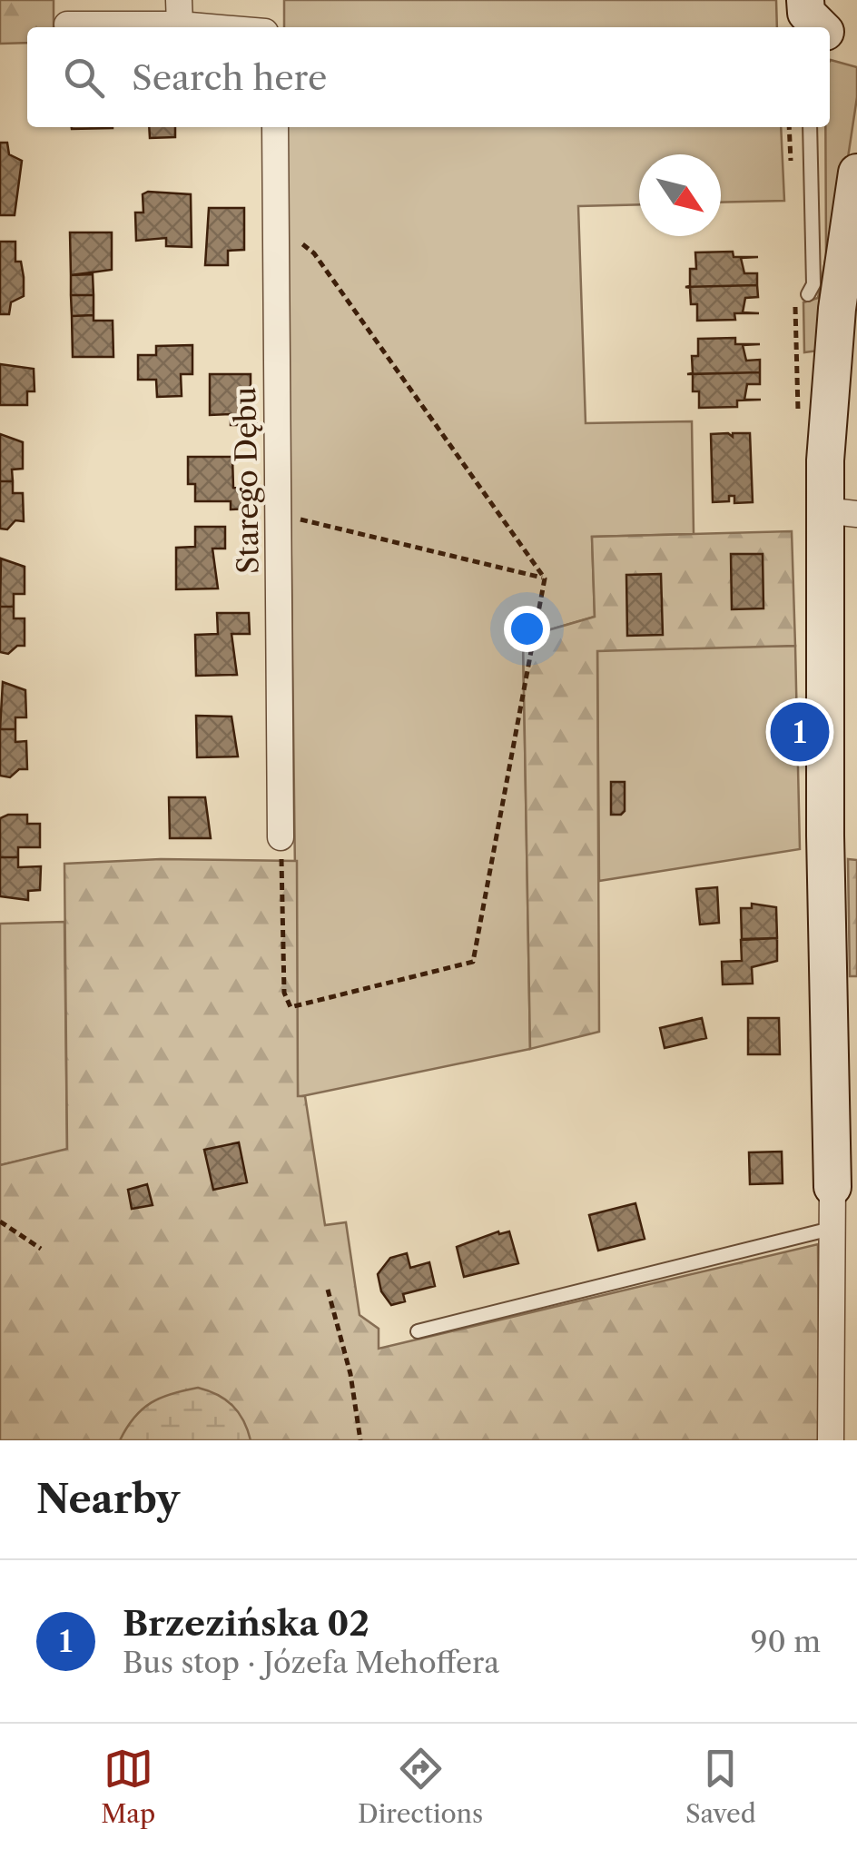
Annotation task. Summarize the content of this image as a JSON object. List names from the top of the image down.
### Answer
{
  "streets": {
    "street": ["Starego Dębu"]
  },
  "north": "bottom right",
  "page": {
    "search": "Search here",
    "pins": "1",
    "heading": "Nearby",
    "list": [
      {
        "mark": "1",
        "name": "Brzezińska 02",
        "note": "Bus stop · Józefa Mehoffera",
        "value": "90 m"
      }
    ],
    "nav": ["Map", "Directions", "Saved"]
  }
}
